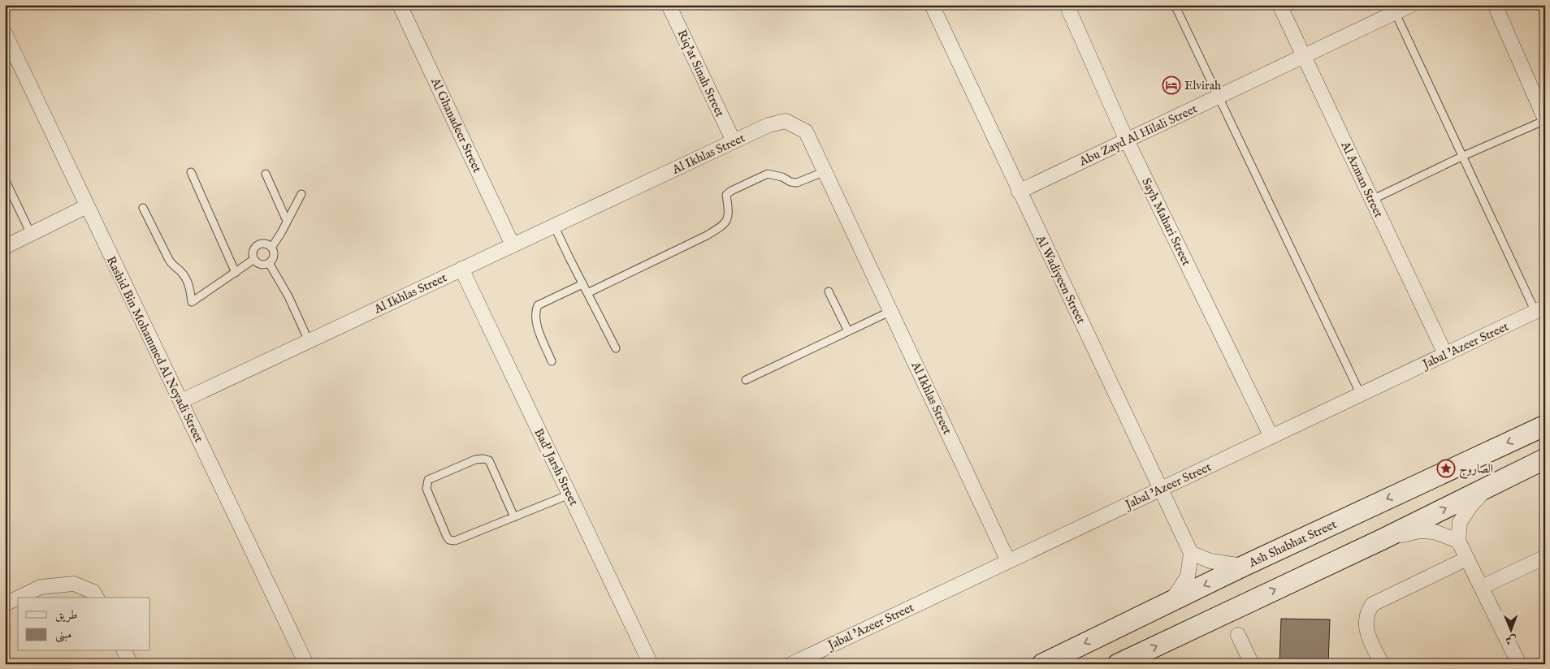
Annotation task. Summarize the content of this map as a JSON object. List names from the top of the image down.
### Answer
{
  "streets": {
    "street": [
      "Riq'at Sinah Street",
      "Al Ghanadeer Street",
      "Abu Zayd Al Hilali Street",
      "Al Ikhlas Street",
      "Al Azman Street",
      "Sayh Mahari Street",
      "Al Wadiyeen Street",
      "Jabal 'Azeer Street",
      "Rashid Bin Mohammed Al Neyadi Street",
      "Bad' Jarsh Street",
      "Ash Shabhat Street"
    ]
  },
  "crossings": [
    ["Riq'at Sinah Street", "Al Ikhlas Street"],
    ["Al Ghanadeer Street", "Al Ikhlas Street"],
    ["Abu Zayd Al Hilali Street", "Al Azman Street"],
    ["Abu Zayd Al Hilali Street", "Sayh Mahari Street"],
    ["Abu Zayd Al Hilali Street", "Al Wadiyeen Street"],
    ["Al Ikhlas Street", "Jabal 'Azeer Street"],
    ["Al Ikhlas Street", "Rashid Bin Mohammed Al Neyadi Street"],
    ["Al Ikhlas Street", "Bad' Jarsh Street"],
    ["Al Azman Street", "Jabal 'Azeer Street"],
    ["Sayh Mahari Street", "Jabal 'Azeer Street"],
    ["Al Wadiyeen Street", "Jabal 'Azeer Street"]
  ],
  "places": {
    "hotel": ["Elvirah"],
    "place": ["الصاروج"]
  },
  "legend": ["طريق", "مبنى"],
  "north": "bottom"
}
